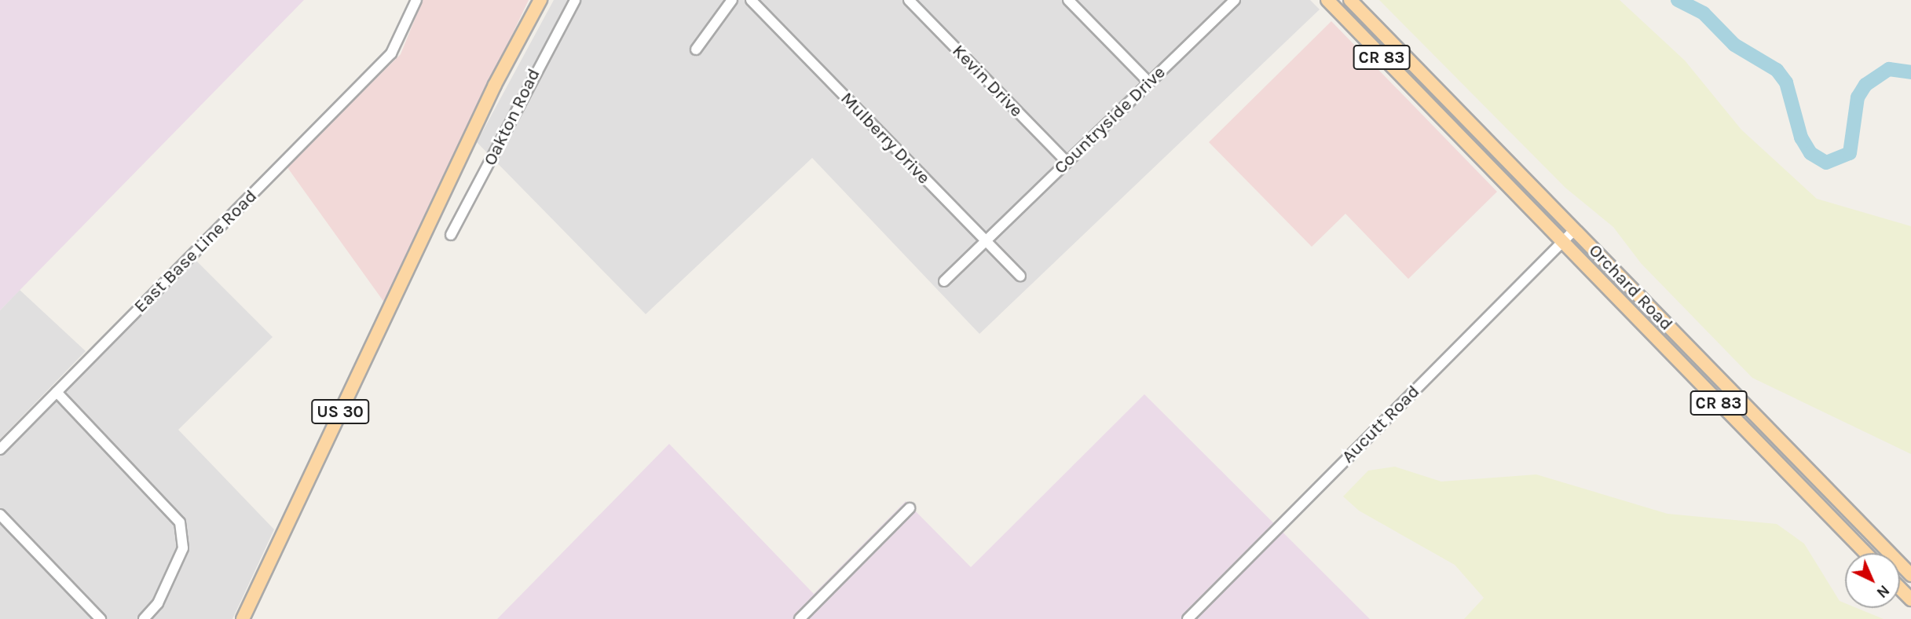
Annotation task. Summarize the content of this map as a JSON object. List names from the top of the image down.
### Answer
{
  "streets": {
    "main road": ["CR 83", "Orchard Road", "US 30"],
    "street": [
      "Kevin Drive",
      "Oakton Road",
      "Countryside Drive",
      "Mulberry Drive",
      "East Base Line Road",
      "Aucutt Road"
    ]
  },
  "crossings": [
    ["Kevin Drive", "Countryside Drive"],
    ["Countryside Drive", "Mulberry Drive"],
    ["Orchard Road", "Aucutt Road"]
  ],
  "north": "bottom right"
}
